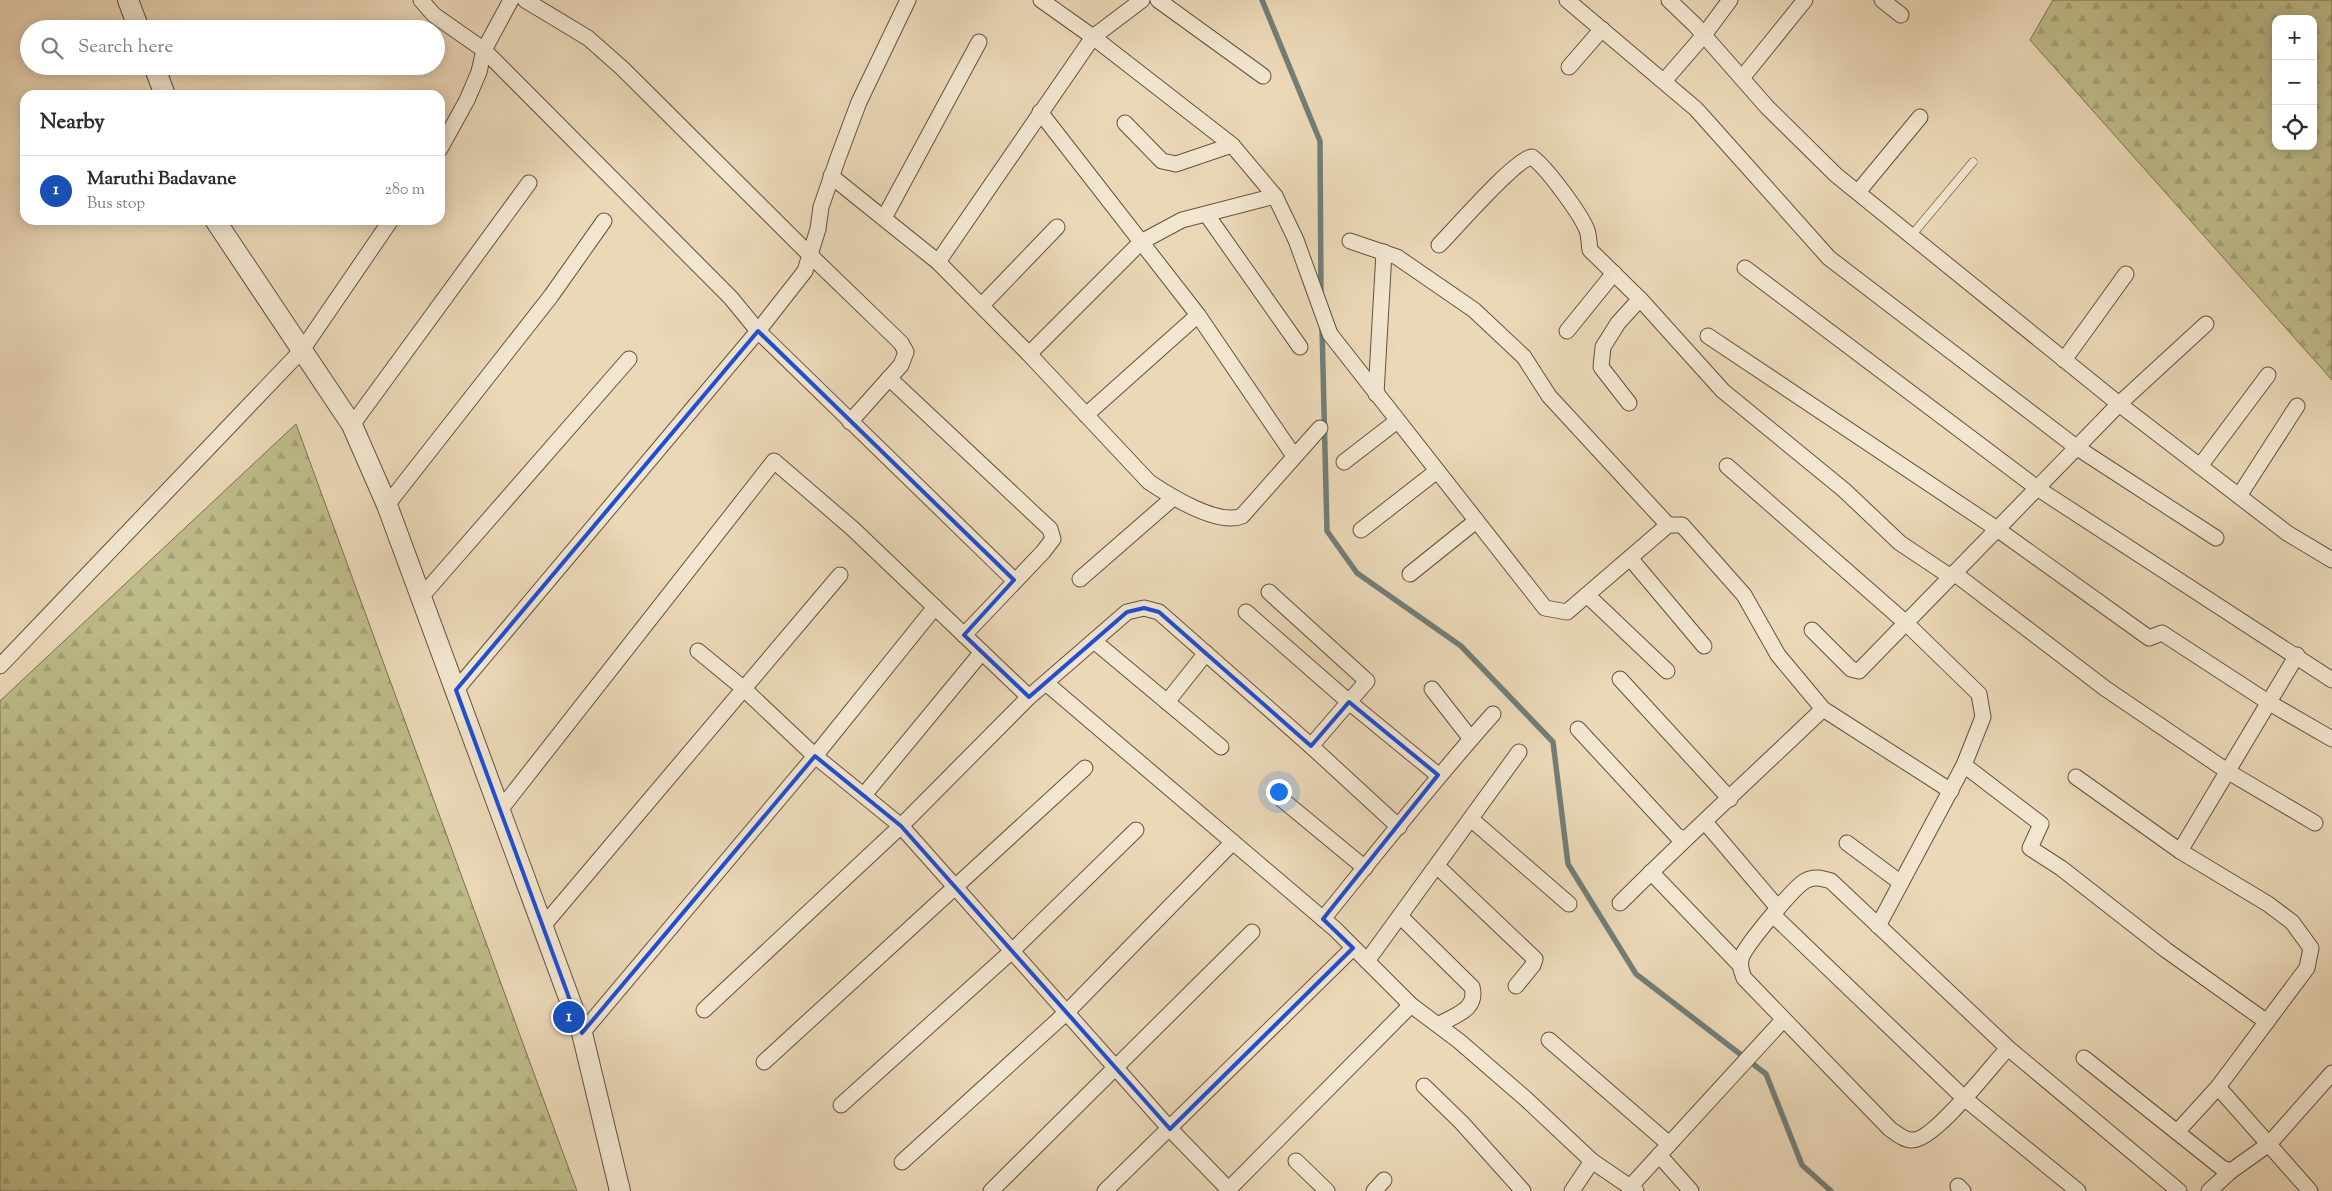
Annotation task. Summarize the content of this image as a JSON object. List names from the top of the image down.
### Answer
{
  "page": {
    "map_buttons": ["+", "−"],
    "search": "Search here",
    "heading": "Nearby",
    "list": [
      {
        "mark": "1",
        "name": "Maruthi Badavane",
        "note": "Bus stop",
        "value": "280 m"
      }
    ],
    "pins": "1"
  }
}
